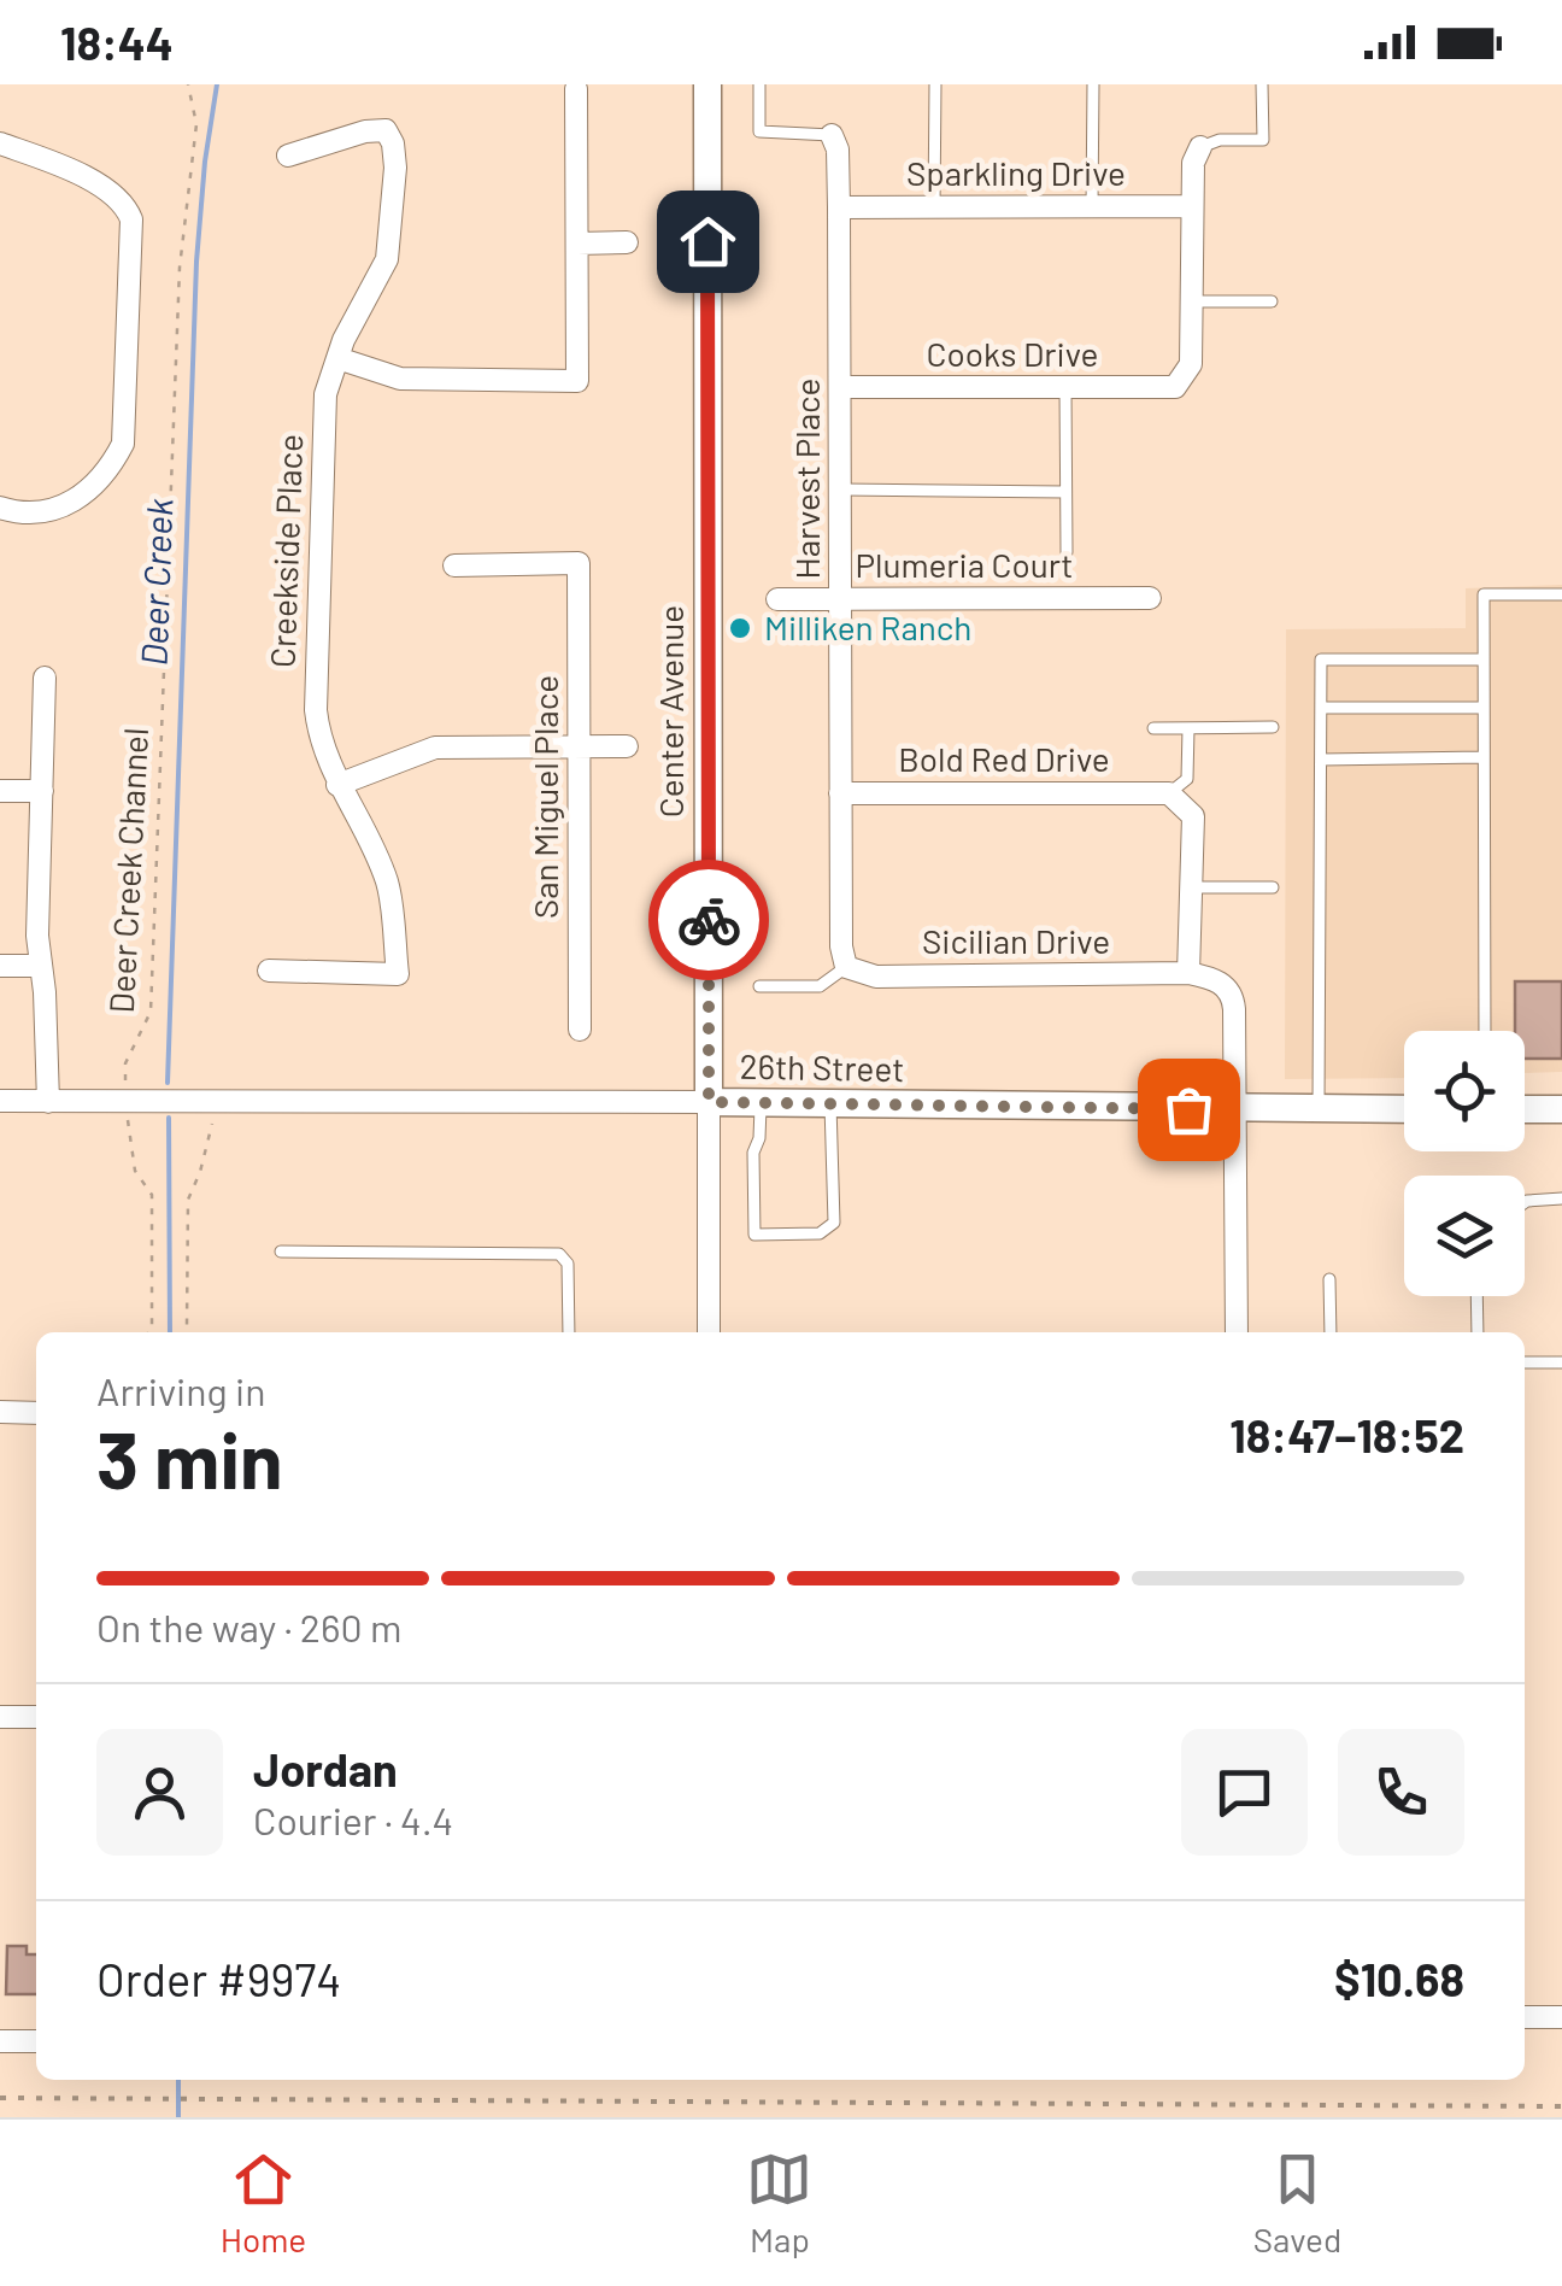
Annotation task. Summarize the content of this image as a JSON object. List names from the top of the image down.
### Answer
{
  "streets": {
    "street": [
      "Sparkling Drive",
      "Cooks Drive",
      "Harvest Place",
      "Creekside Place",
      "Plumeria Court",
      "Center Avenue",
      "Bold Red Drive",
      "San Miguel Place",
      "Sicilian Drive",
      "26th Street"
    ],
    "path": ["Deer Creek Channel"]
  },
  "crossings": [
    ["Sparkling Drive", "Harvest Place"],
    ["Cooks Drive", "Harvest Place"],
    ["Harvest Place", "Plumeria Court"],
    ["Harvest Place", "Bold Red Drive"],
    ["Harvest Place", "Sicilian Drive"],
    ["Center Avenue", "26th Street"]
  ],
  "water": ["Deer Creek"],
  "places": ["Milliken Ranch"],
  "page": {
    "status": "18:44",
    "heading": ["3 min", "Arriving in", "18:47–18:52"],
    "panel": [
      "Jordan",
      "Courier · 4.4",
      "Order #9974",
      "$10.68"
    ],
    "bar": "On the way · 260 m",
    "tabs": ["Home", "Map", "Saved"]
  }
}
